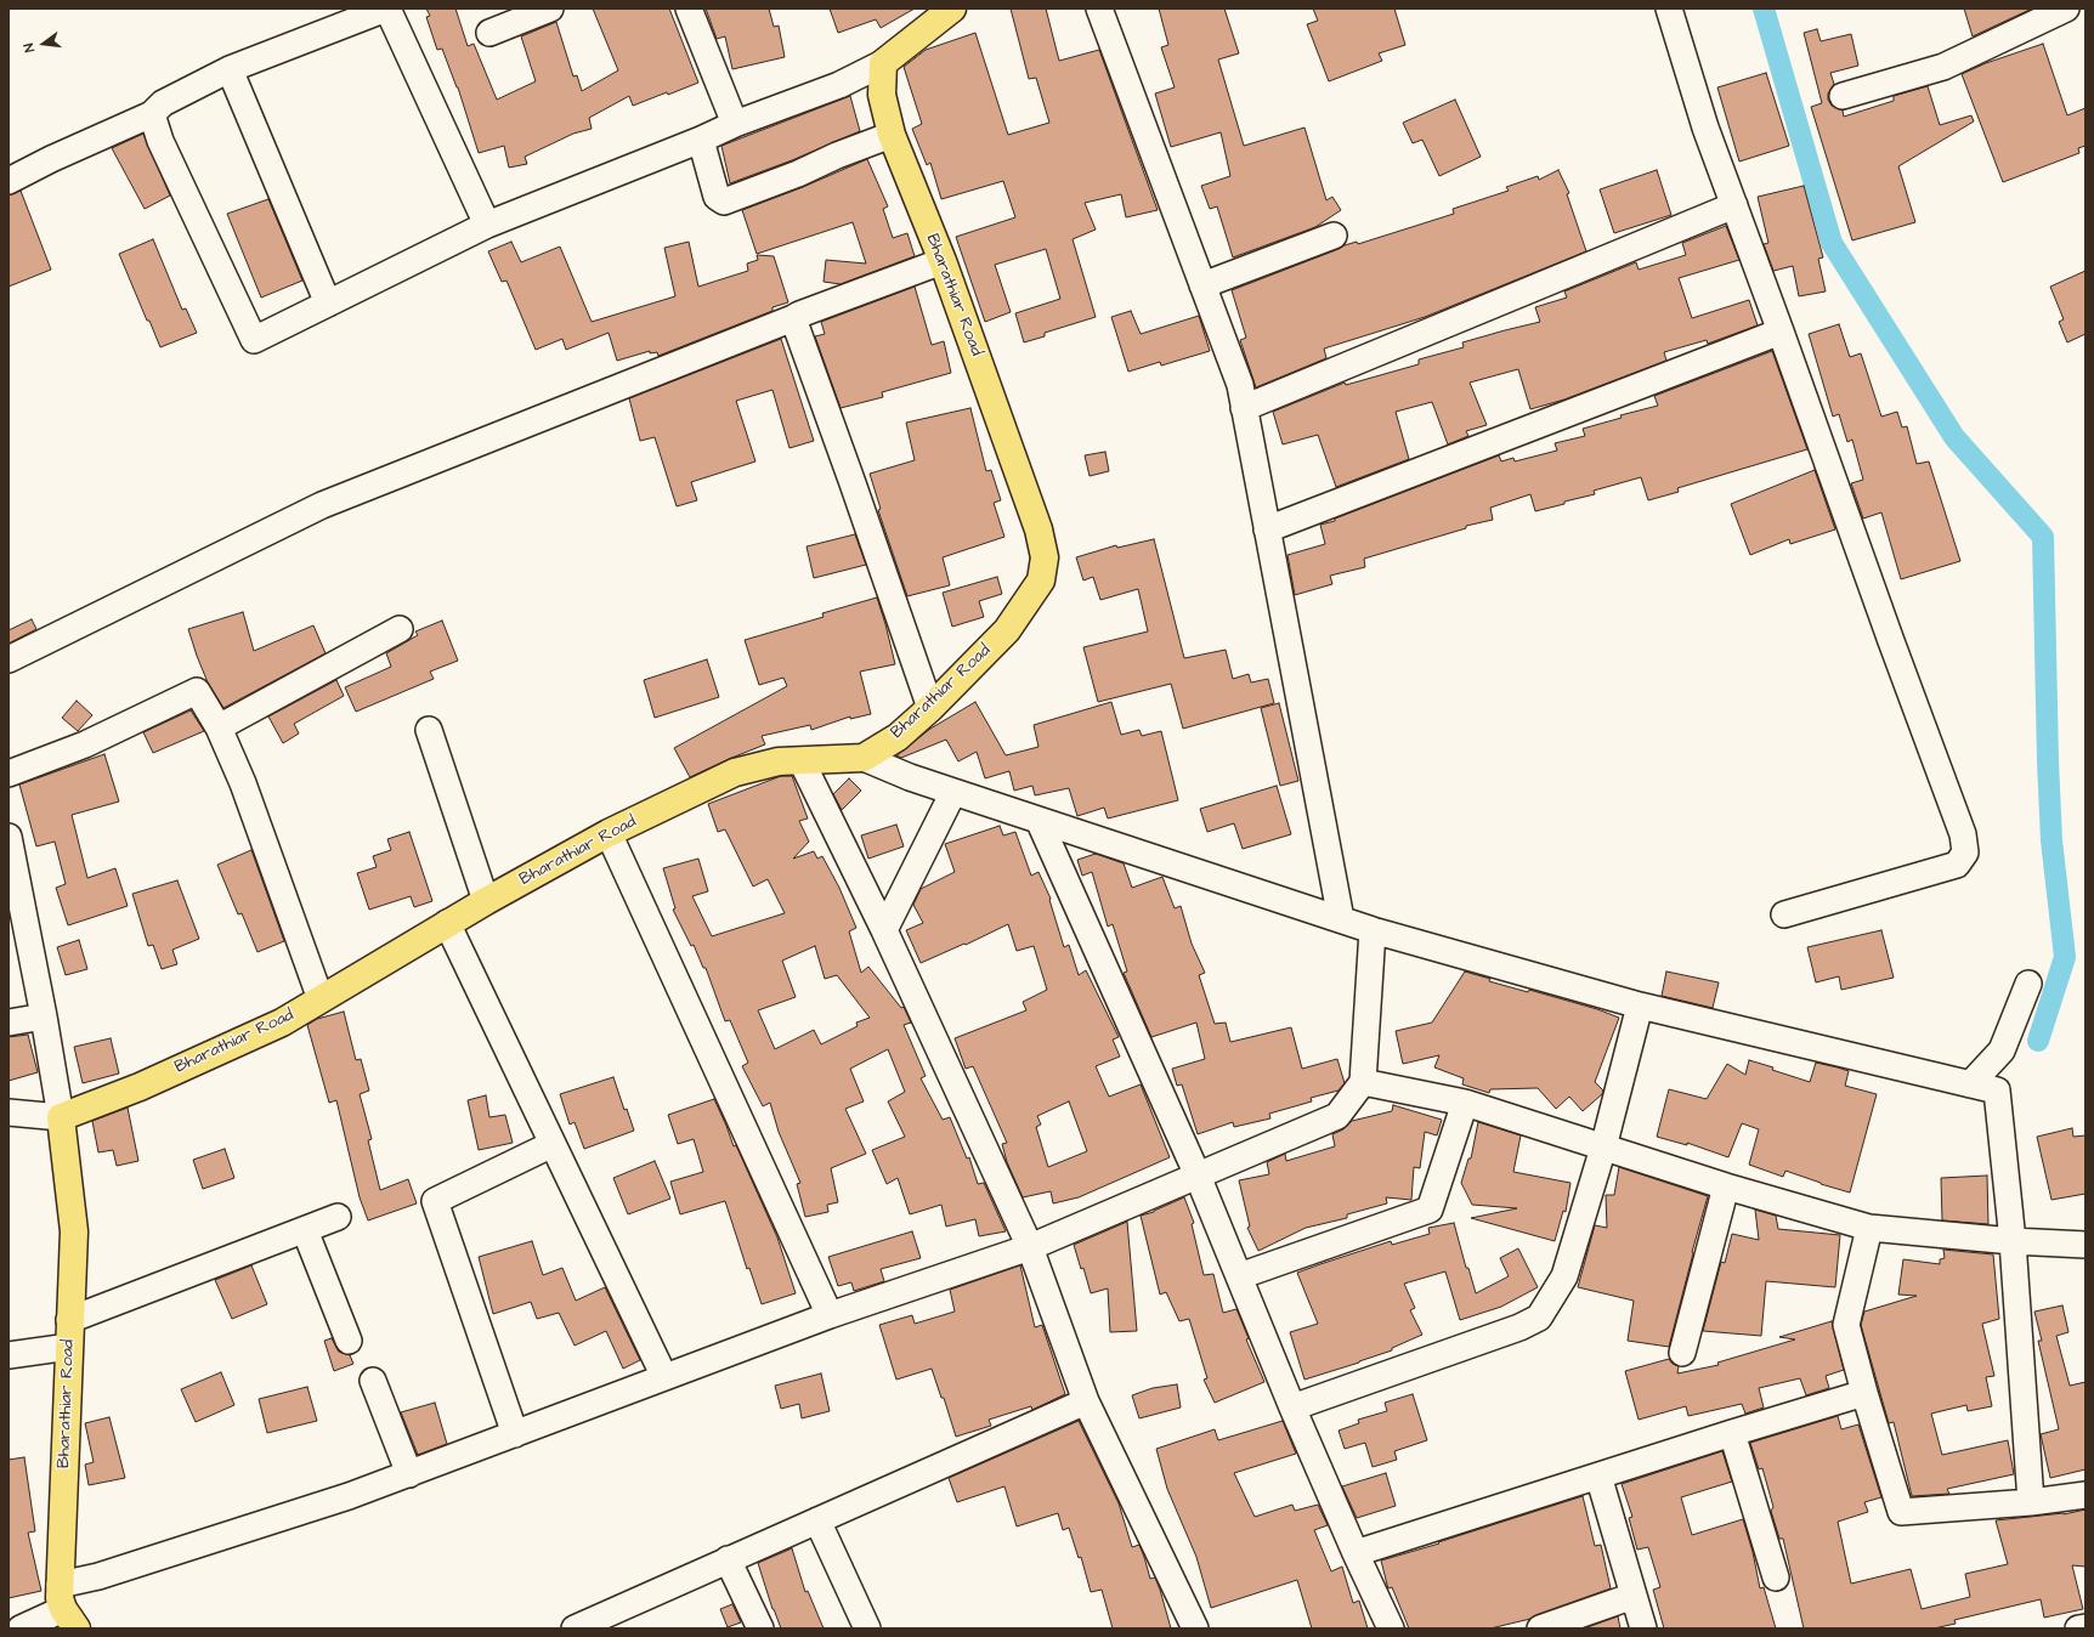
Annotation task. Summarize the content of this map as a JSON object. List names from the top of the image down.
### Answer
{
  "streets": {
    "main road": ["Bharathiar Road"]
  },
  "north": "left"
}
